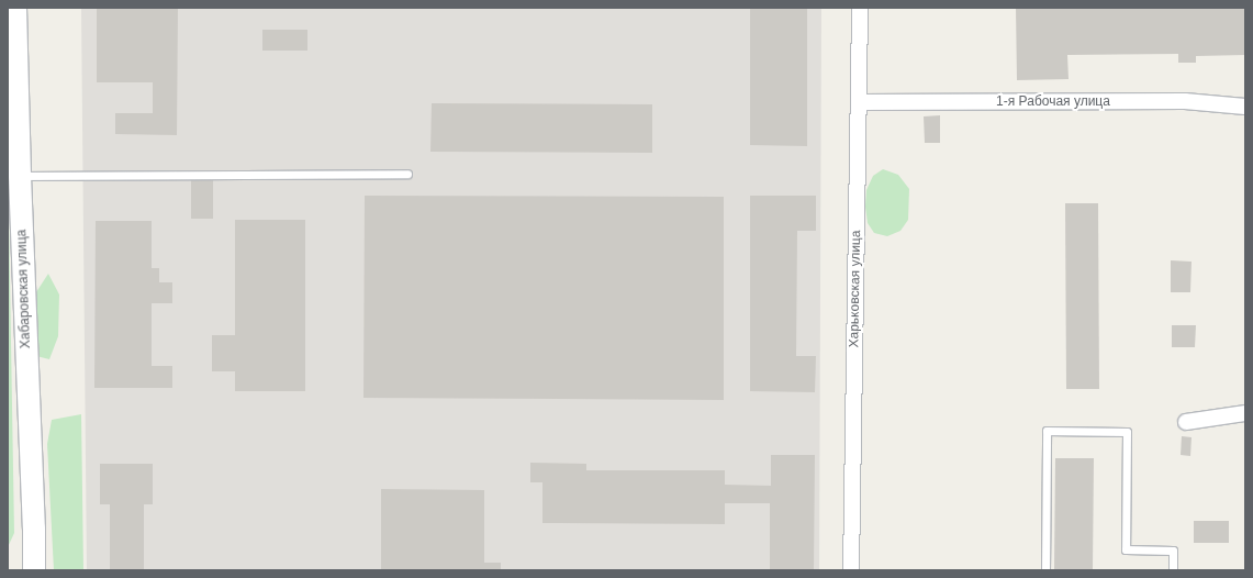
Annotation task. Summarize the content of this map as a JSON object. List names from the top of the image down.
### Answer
{
  "streets": {
    "main road": ["Хабаровская улица"],
    "street": ["1-я Рабочая улица", "Харьковская улица"]
  },
  "crossings": [
    ["1-я Рабочая улица", "Харьковская улица"]
  ]
}
